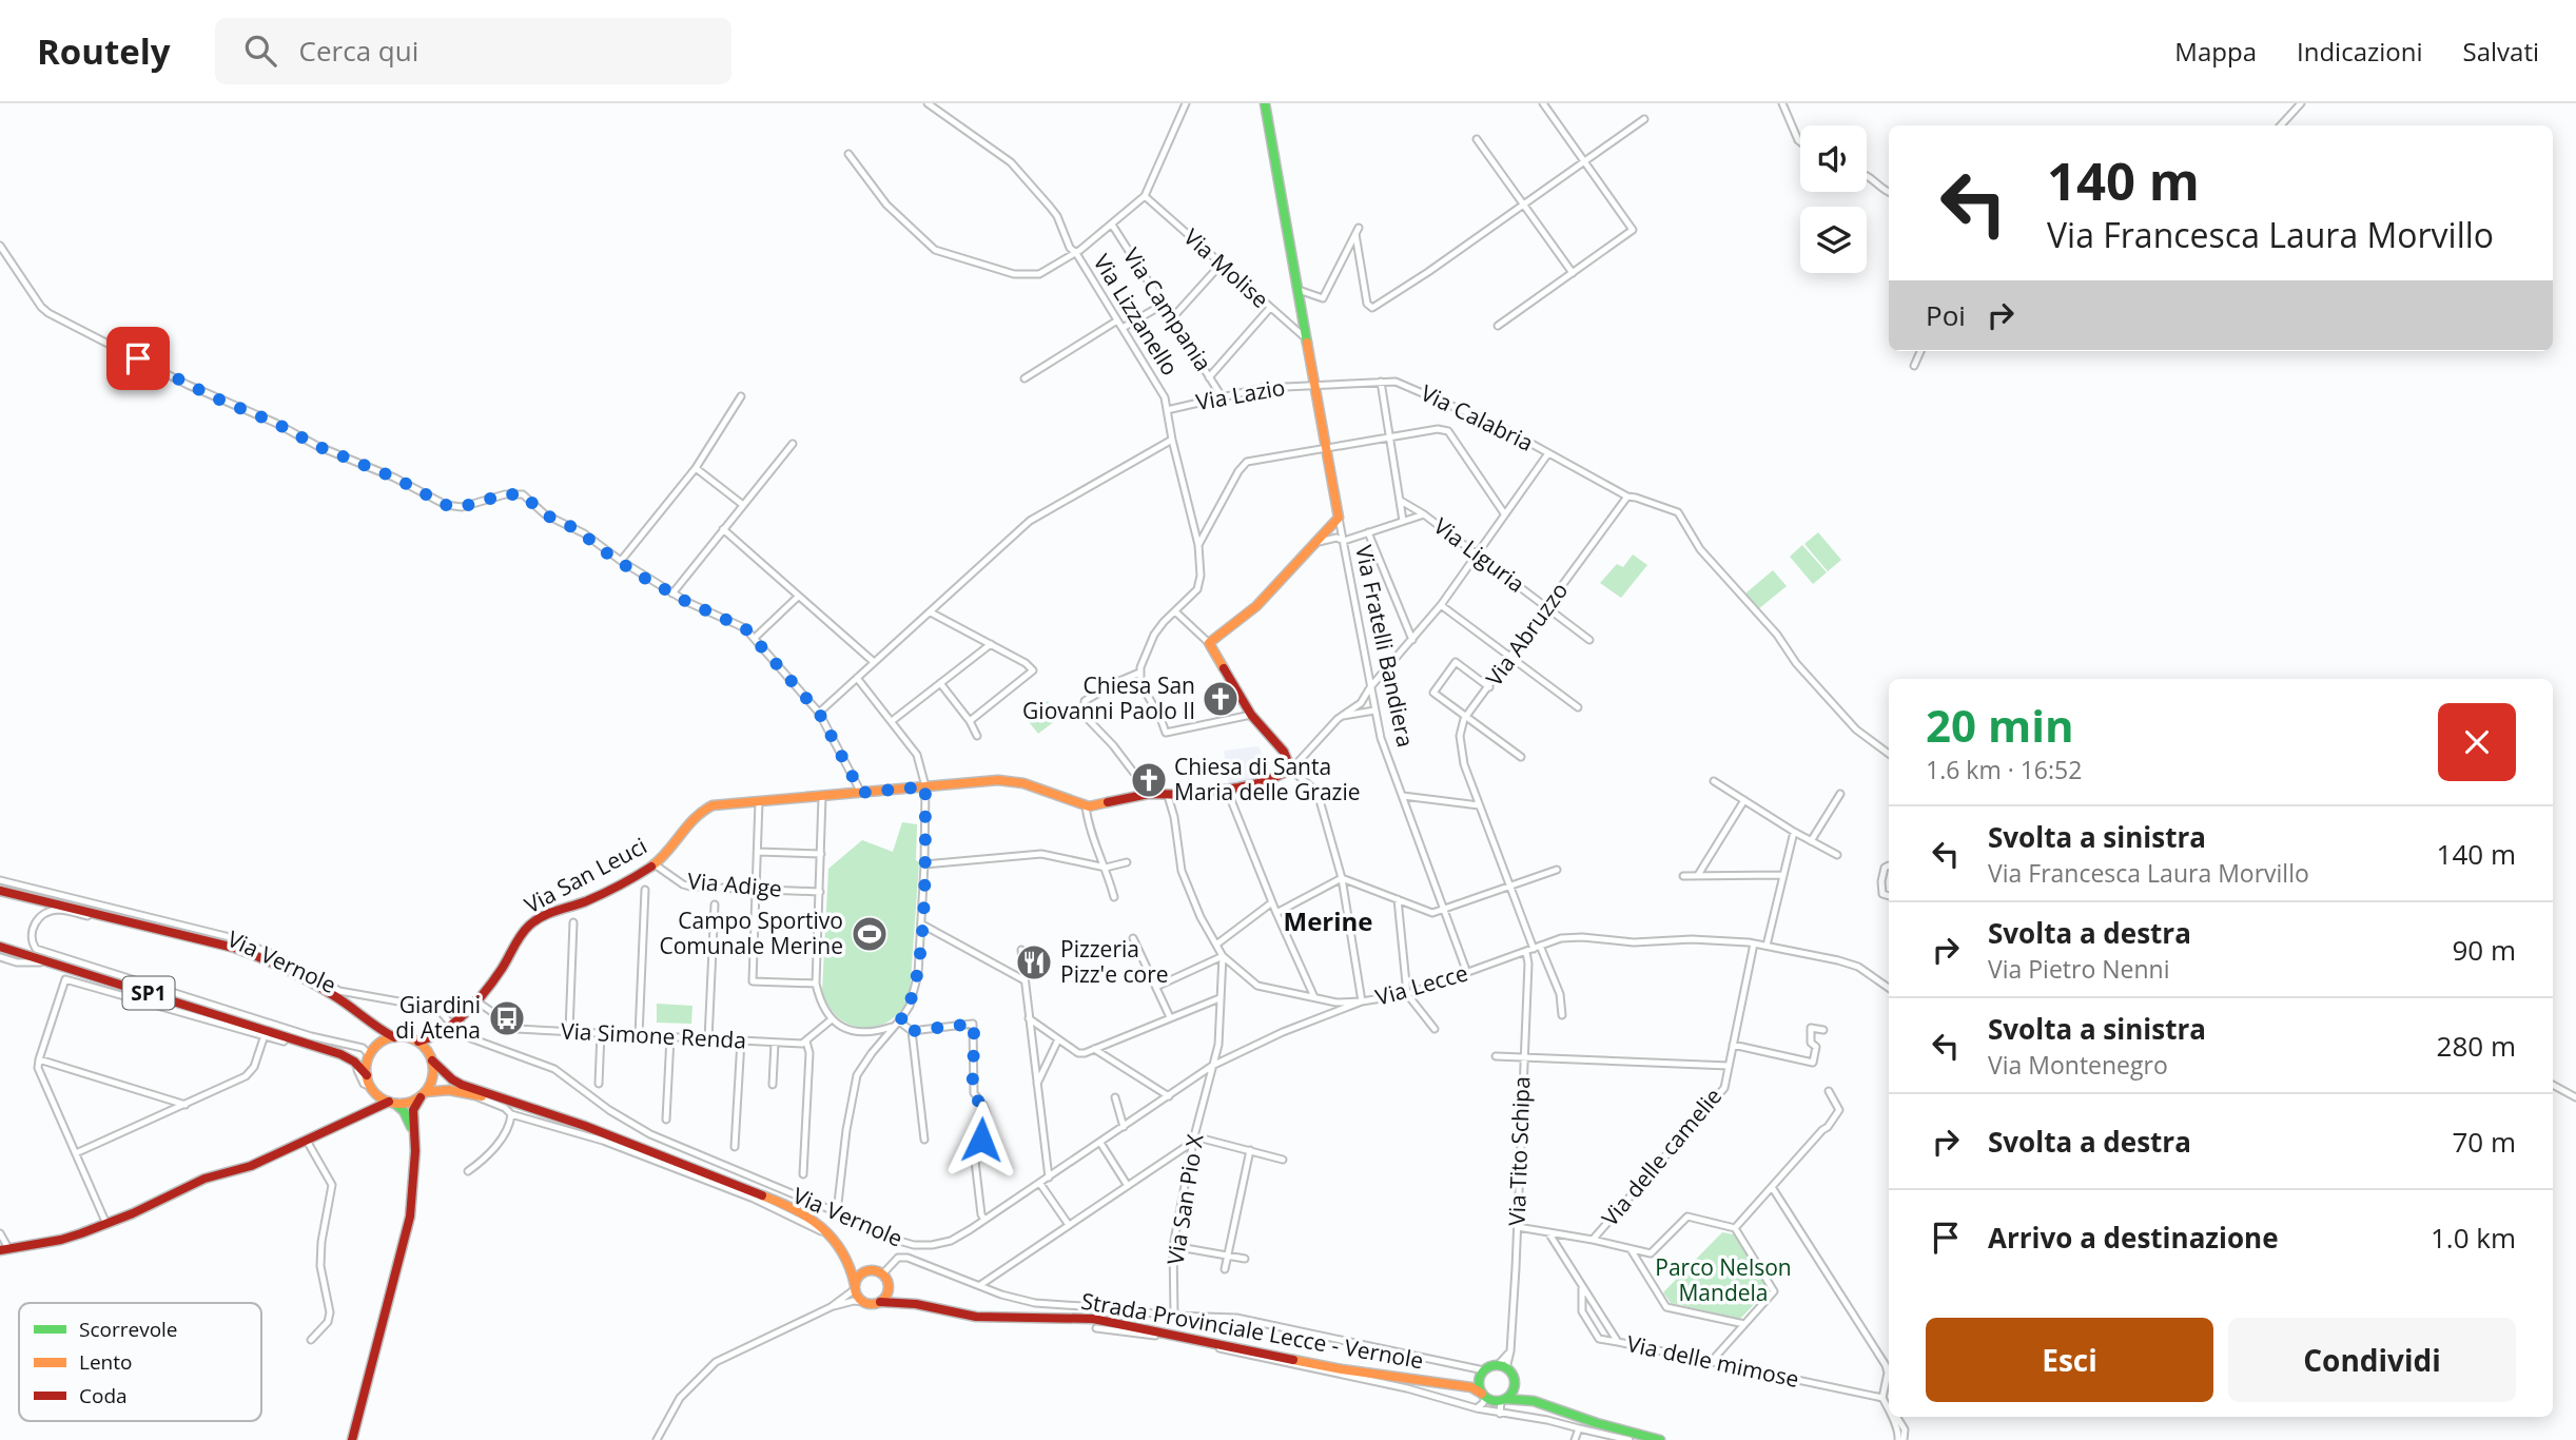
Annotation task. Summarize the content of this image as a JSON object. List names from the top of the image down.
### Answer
{
  "streets": {
    "main road": [
      "Via Fratelli Bandiera",
      "Via San Leuci",
      "SP1",
      "Strada Provinciale Lecce - Vernole"
    ],
    "street": [
      "Via Molise",
      "Via Campania",
      "Via Lizzanello",
      "Via Lazio",
      "Via Calabria",
      "Via Liguria",
      "Via Abruzzo",
      "Via Adige",
      "Via Vernole",
      "Via Lecce",
      "Via Simone Renda",
      "Via Tito Schipa",
      "Via delle camelie",
      "Via San Pio X",
      "Via delle mimose"
    ]
  },
  "crossings": [
    ["Via Molise", "Via Fratelli Bandiera"],
    ["Via Campania", "Via Lazio"],
    ["Via Lizzanello", "Via Lazio"],
    ["Via Lazio", "Via Calabria"],
    ["Via Lazio", "Via Fratelli Bandiera"],
    ["Via Calabria", "Via Abruzzo"],
    ["Via Calabria", "Via Fratelli Bandiera"],
    ["Via Liguria", "Via Abruzzo"],
    ["Via Fratelli Bandiera", "Via Lecce"],
    ["Via San Leuci", "Via Adige"],
    ["Via San Leuci", "Via Vernole"],
    ["Via San Leuci", "Via Simone Renda"],
    ["Via Vernole", "Via Lecce"],
    ["Via Vernole", "Via San Pio X"],
    ["Via Lecce", "Via Tito Schipa"],
    ["Via Lecce", "Via delle camelie"],
    ["Via Tito Schipa", "Strada Provinciale Lecce - Vernole"]
  ],
  "districts": ["Merine"],
  "parks": ["Parco Nelson Mandela"],
  "places": {
    "church": ["Chiesa San Giovanni Paolo II", "Chiesa di Santa Maria delle Grazie"],
    "sports": ["Campo Sportivo Comunale Merine"],
    "restaurant": ["Pizzeria Pizz'e core"],
    "bus stop": ["Giardini di Atena"]
  },
  "legend": ["Scorrevole", "Lento", "Coda"],
  "page": {
    "header": "Routely",
    "search": "Cerca qui",
    "nav": ["Mappa", "Indicazioni", "Salvati"],
    "turn": ["140 m", "Via Francesca Laura Morvillo"],
    "then": "Poi",
    "heading": ["20 min", "1.6 km · 16:52"],
    "list": [
      {
        "name": "Svolta a sinistra",
        "note": "Via Francesca Laura Morvillo",
        "value": "140 m"
      },
      {
        "name": "Svolta a destra",
        "note": "Via Pietro Nenni",
        "value": "90 m"
      },
      {
        "name": "Svolta a sinistra",
        "note": "Via Montenegro",
        "value": "280 m"
      },
      {
        "name": "Svolta a destra",
        "value": "70 m"
      },
      {
        "name": "Arrivo a destinazione",
        "value": "1.0 km"
      }
    ],
    "buttons": ["Esci", "Condividi"]
  }
}
